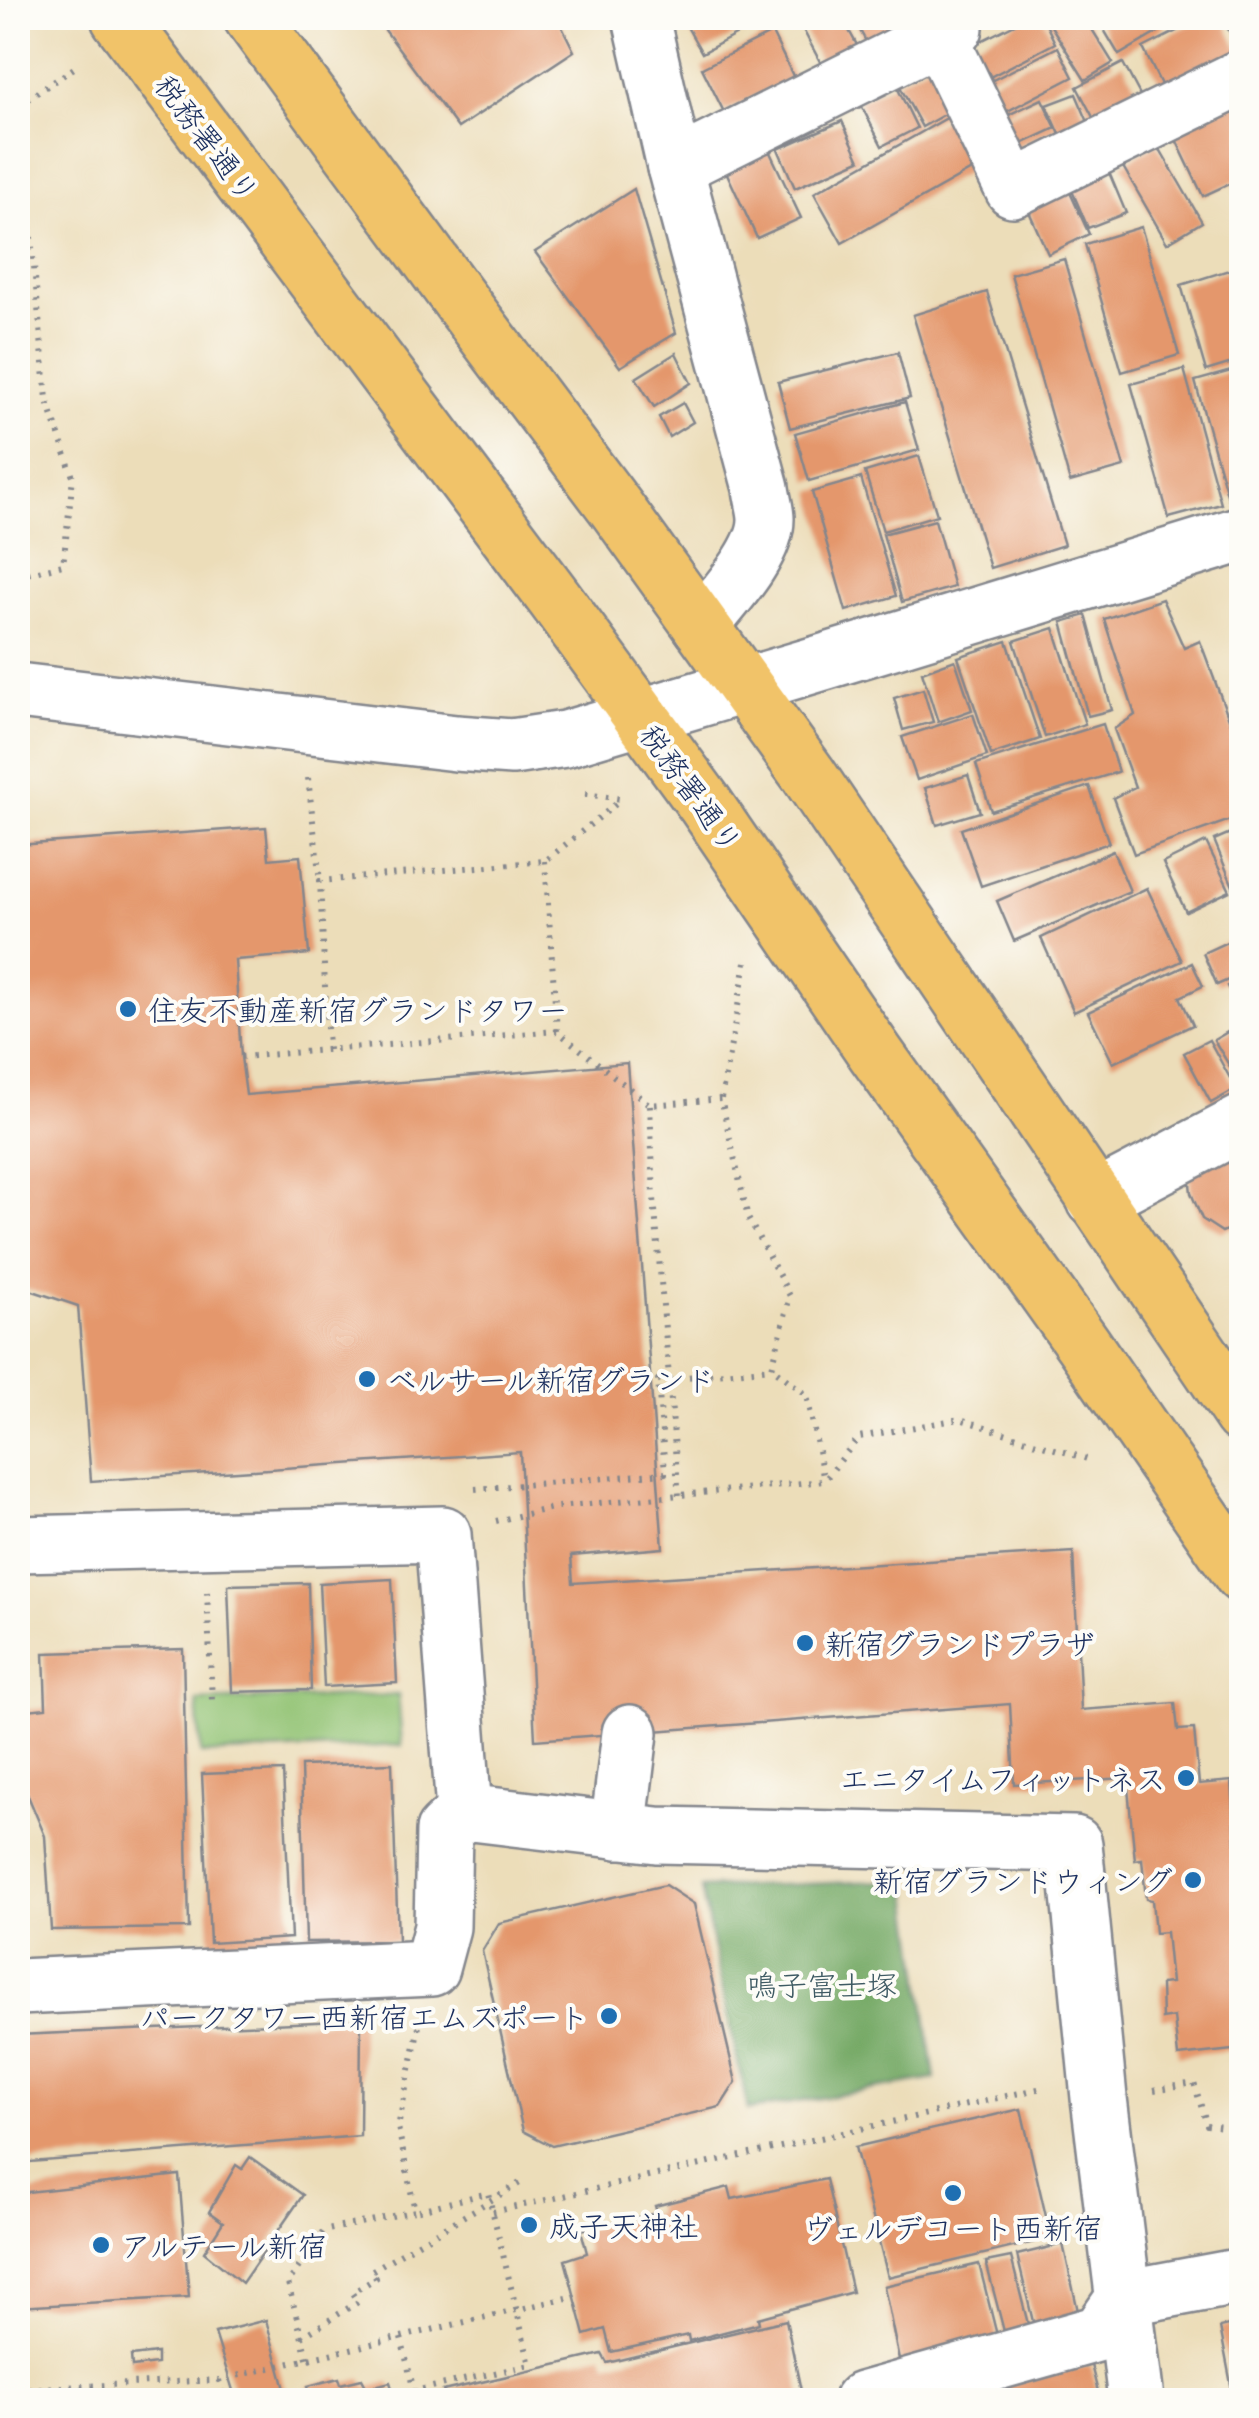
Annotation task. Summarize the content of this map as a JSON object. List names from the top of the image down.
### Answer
{
  "streets": {
    "main road": ["税務署通り"]
  },
  "parks": ["鳴子富士塚"],
  "places": [
    "住友不動産新宿グランドタワー",
    "ベルサール新宿グランド",
    "新宿グランドプラザ",
    "エニタイムフィットネス",
    "新宿グランドウィング",
    "パークタワー西新宿エムズポート",
    "ヴェルデコート西新宿",
    "成子天神社",
    "アルテール新宿"
  ]
}
